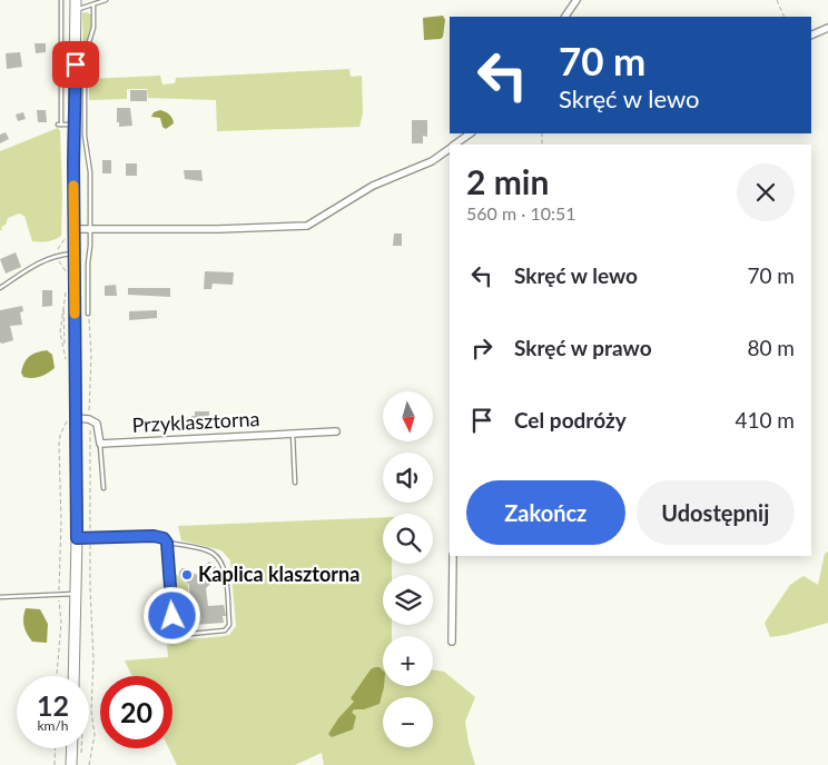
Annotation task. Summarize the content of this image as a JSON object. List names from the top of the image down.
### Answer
{
  "streets": {
    "street": ["Przyklasztorna"]
  },
  "places": ["Kaplica klasztorna"],
  "north": "bottom",
  "page": {
    "turn": ["70 m", "Skręć w lewo"],
    "heading": ["2 min", "560 m · 10:51"],
    "list": [
      {
        "name": "Skręć w lewo",
        "value": "70 m"
      },
      {
        "name": "Skręć w prawo",
        "value": "80 m"
      },
      {
        "name": "Cel podróży",
        "value": "410 m"
      }
    ],
    "map_buttons": ["+", "−"],
    "buttons": ["Zakończ", "Udostępnij"],
    "speed": "12 km/h",
    "limit": "20"
  }
}
